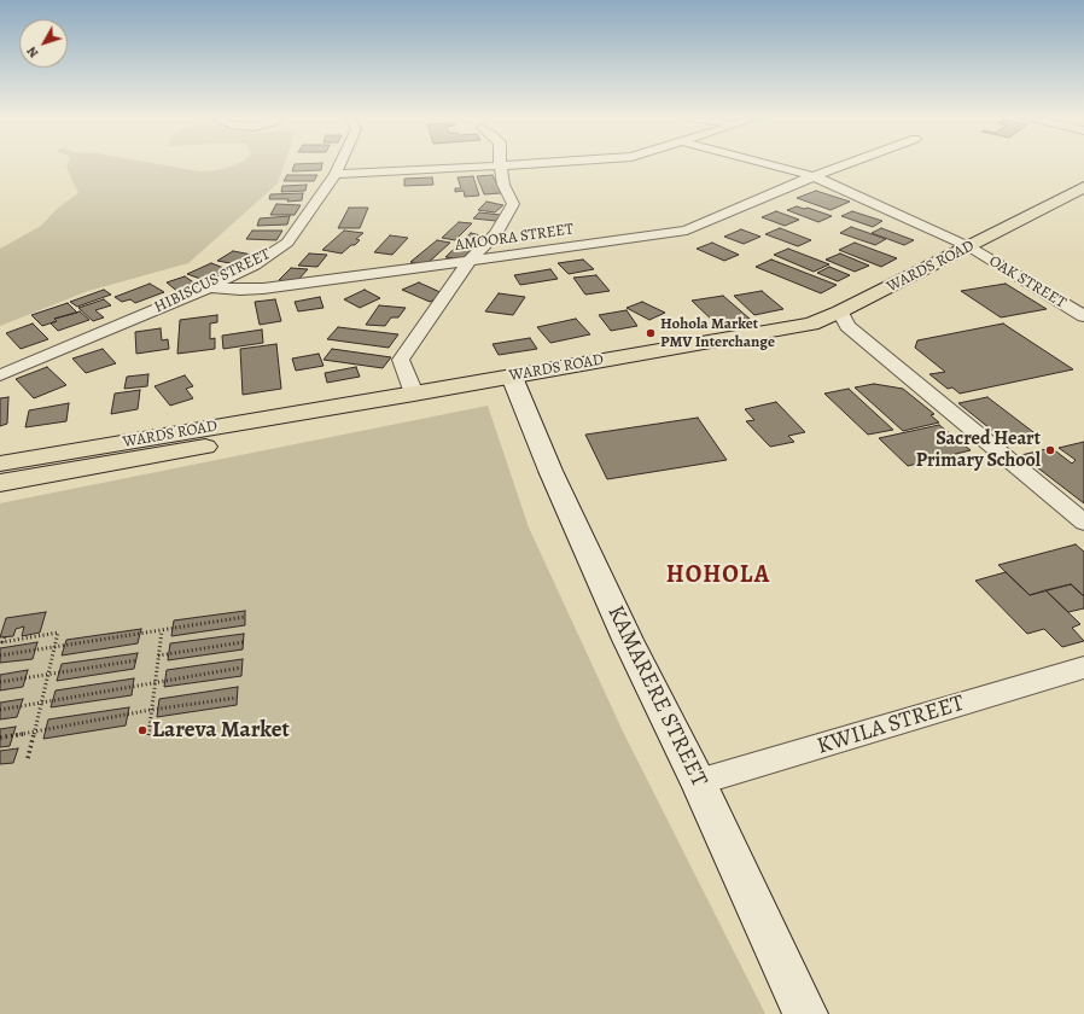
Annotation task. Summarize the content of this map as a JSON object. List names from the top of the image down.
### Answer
{
  "streets": {
    "main road": ["WARDS ROAD"],
    "street": [
      "AMOORA STREET",
      "HIBISCUS STREET",
      "OAK STREET",
      "KAMARERE STREET",
      "KWILA STREET"
    ]
  },
  "crossings": [
    ["AMOORA STREET", "HIBISCUS STREET"],
    ["AMOORA STREET", "OAK STREET"],
    ["WARDS ROAD", "OAK STREET"],
    ["WARDS ROAD", "KAMARERE STREET"],
    ["KAMARERE STREET", "KWILA STREET"]
  ],
  "districts": ["HOHOLA"],
  "places": ["Hohola Market PMV Interchange", "Sacred Heart Primary School", "Lareva Market"],
  "north": "bottom left"
}
